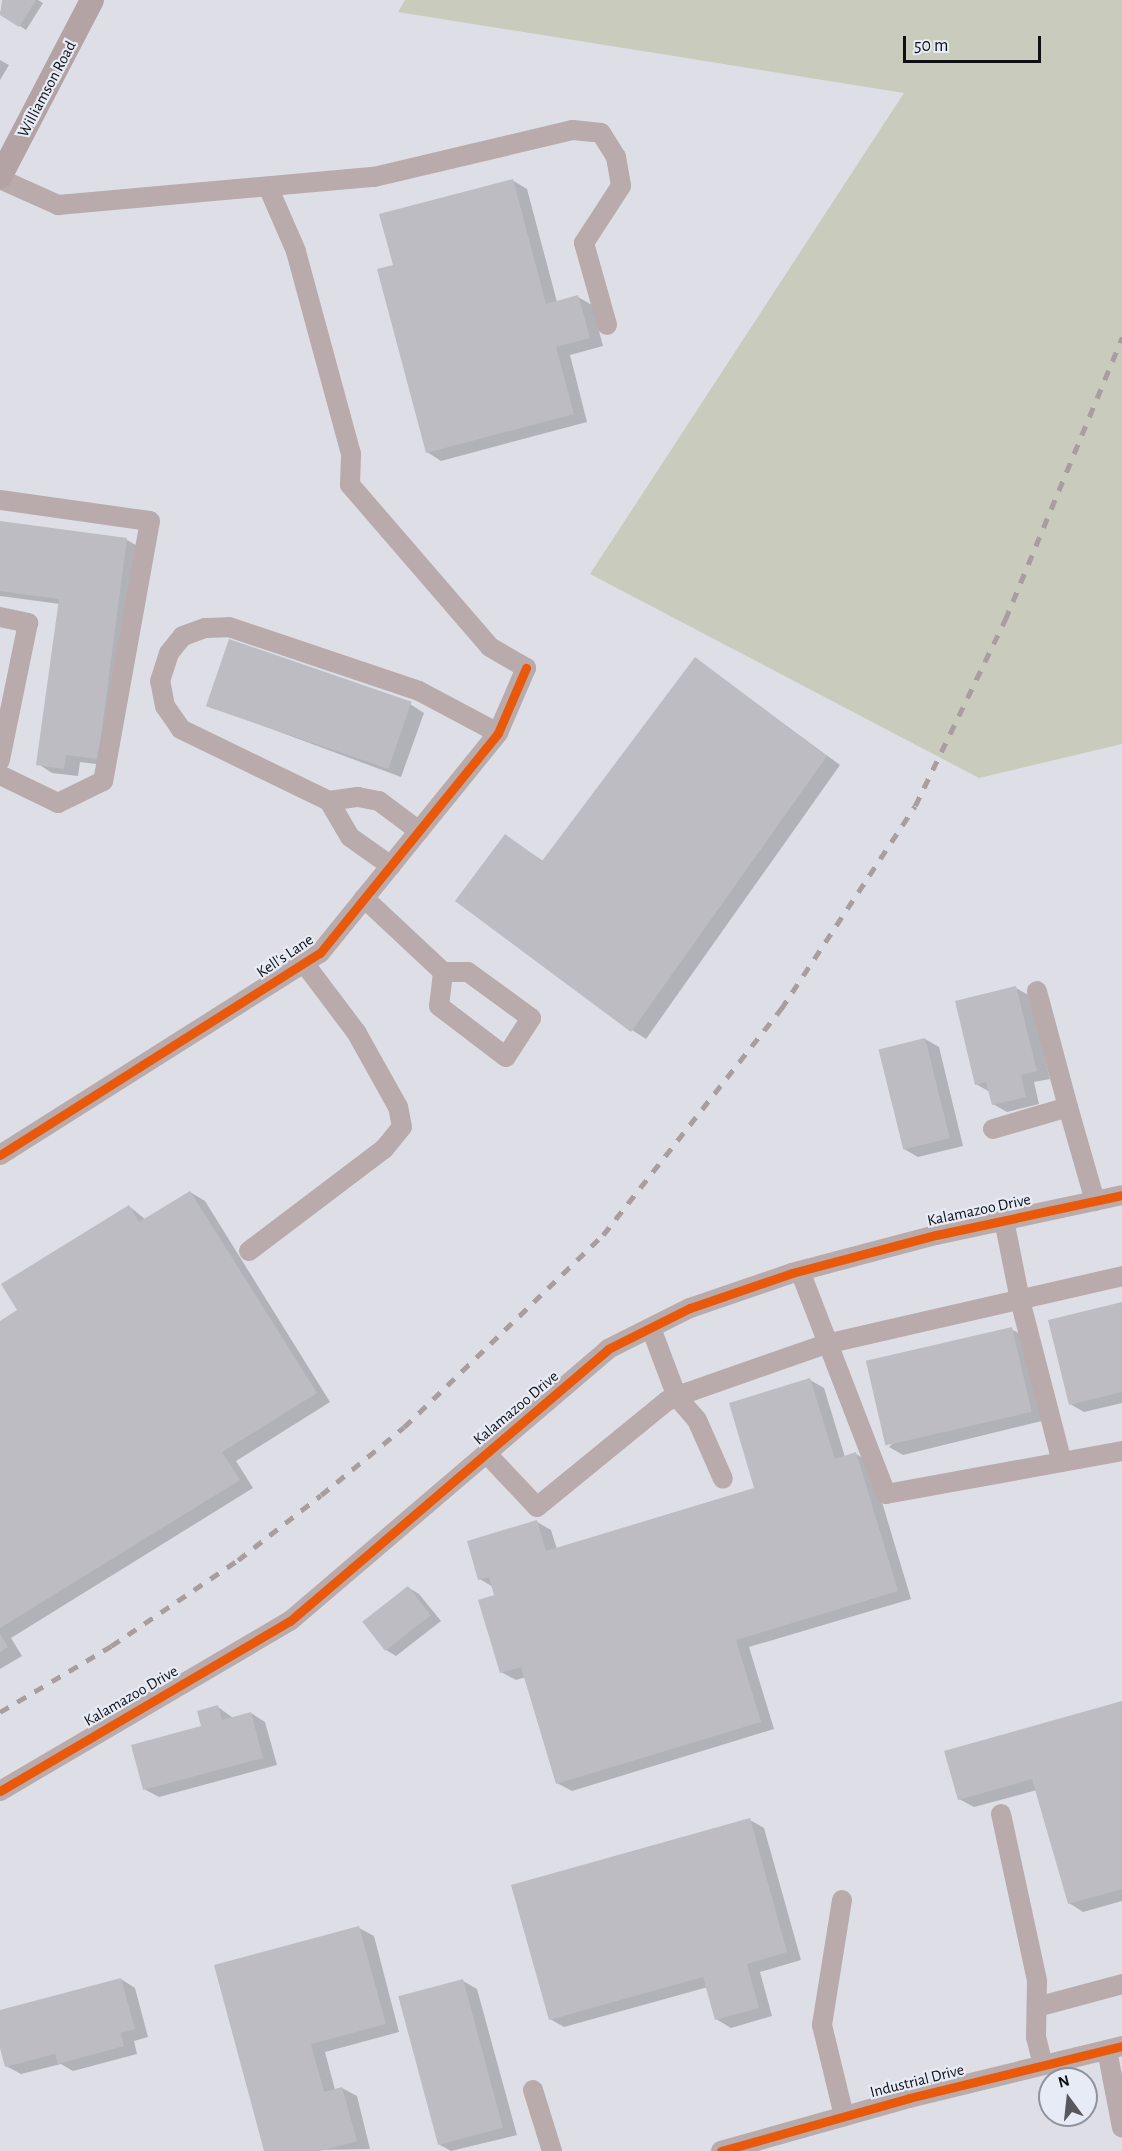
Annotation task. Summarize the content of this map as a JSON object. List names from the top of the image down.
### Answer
{
  "streets": {
    "main road": ["Williamson Road"],
    "street": ["Kell's Lane", "Kalamazoo Drive", "Industrial Drive"]
  },
  "scale_bar": "50 m",
  "north": "top"
}
